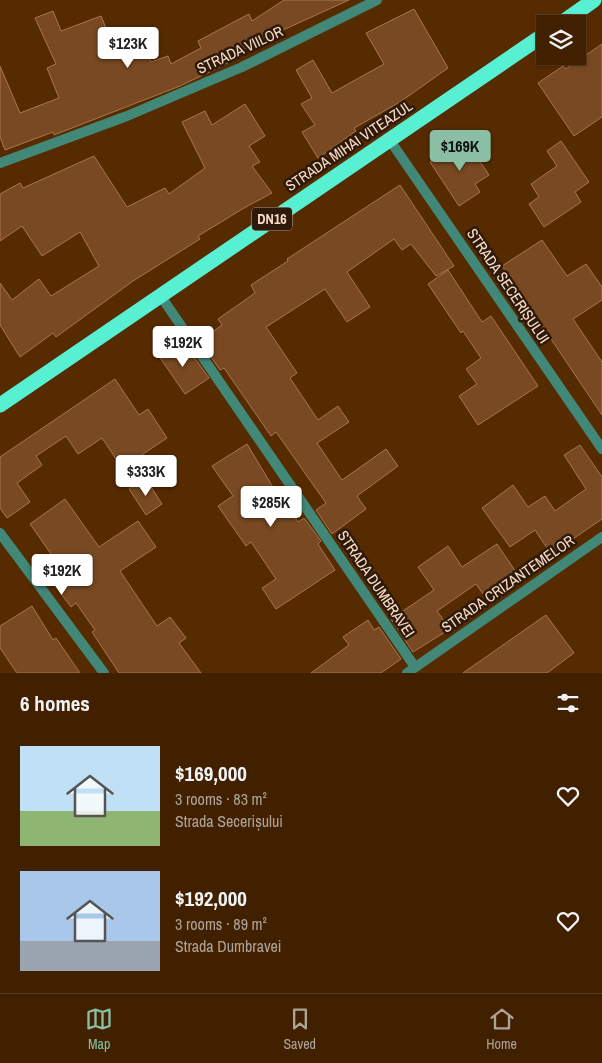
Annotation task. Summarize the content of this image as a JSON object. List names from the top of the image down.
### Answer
{
  "streets": {
    "highway": ["STRADA MIHAI VITEAZUL", "DN16"],
    "street": [
      "STRADA VIILOR",
      "STRADA SECERIȘULUI",
      "STRADA DUMBRAVEI",
      "STRADA CRIZANTEMELOR"
    ]
  },
  "crossings": [
    ["STRADA MIHAI VITEAZUL", "STRADA SECERIȘULUI"],
    ["STRADA MIHAI VITEAZUL", "STRADA DUMBRAVEI"],
    ["STRADA DUMBRAVEI", "STRADA CRIZANTEMELOR"]
  ],
  "page": {
    "price": [
      "$123K",
      "$169K",
      "$192K",
      "$333K",
      "$285K",
      "$192K"
    ],
    "heading": "6 homes",
    "list": [
      {
        "name": "$169,000",
        "note": "3 rooms · 83 m² · Strada Secerișului"
      },
      {
        "name": "$192,000",
        "note": "3 rooms · 89 m² · Strada Dumbravei"
      }
    ],
    "tabs": ["Map", "Saved", "Home"]
  }
}
